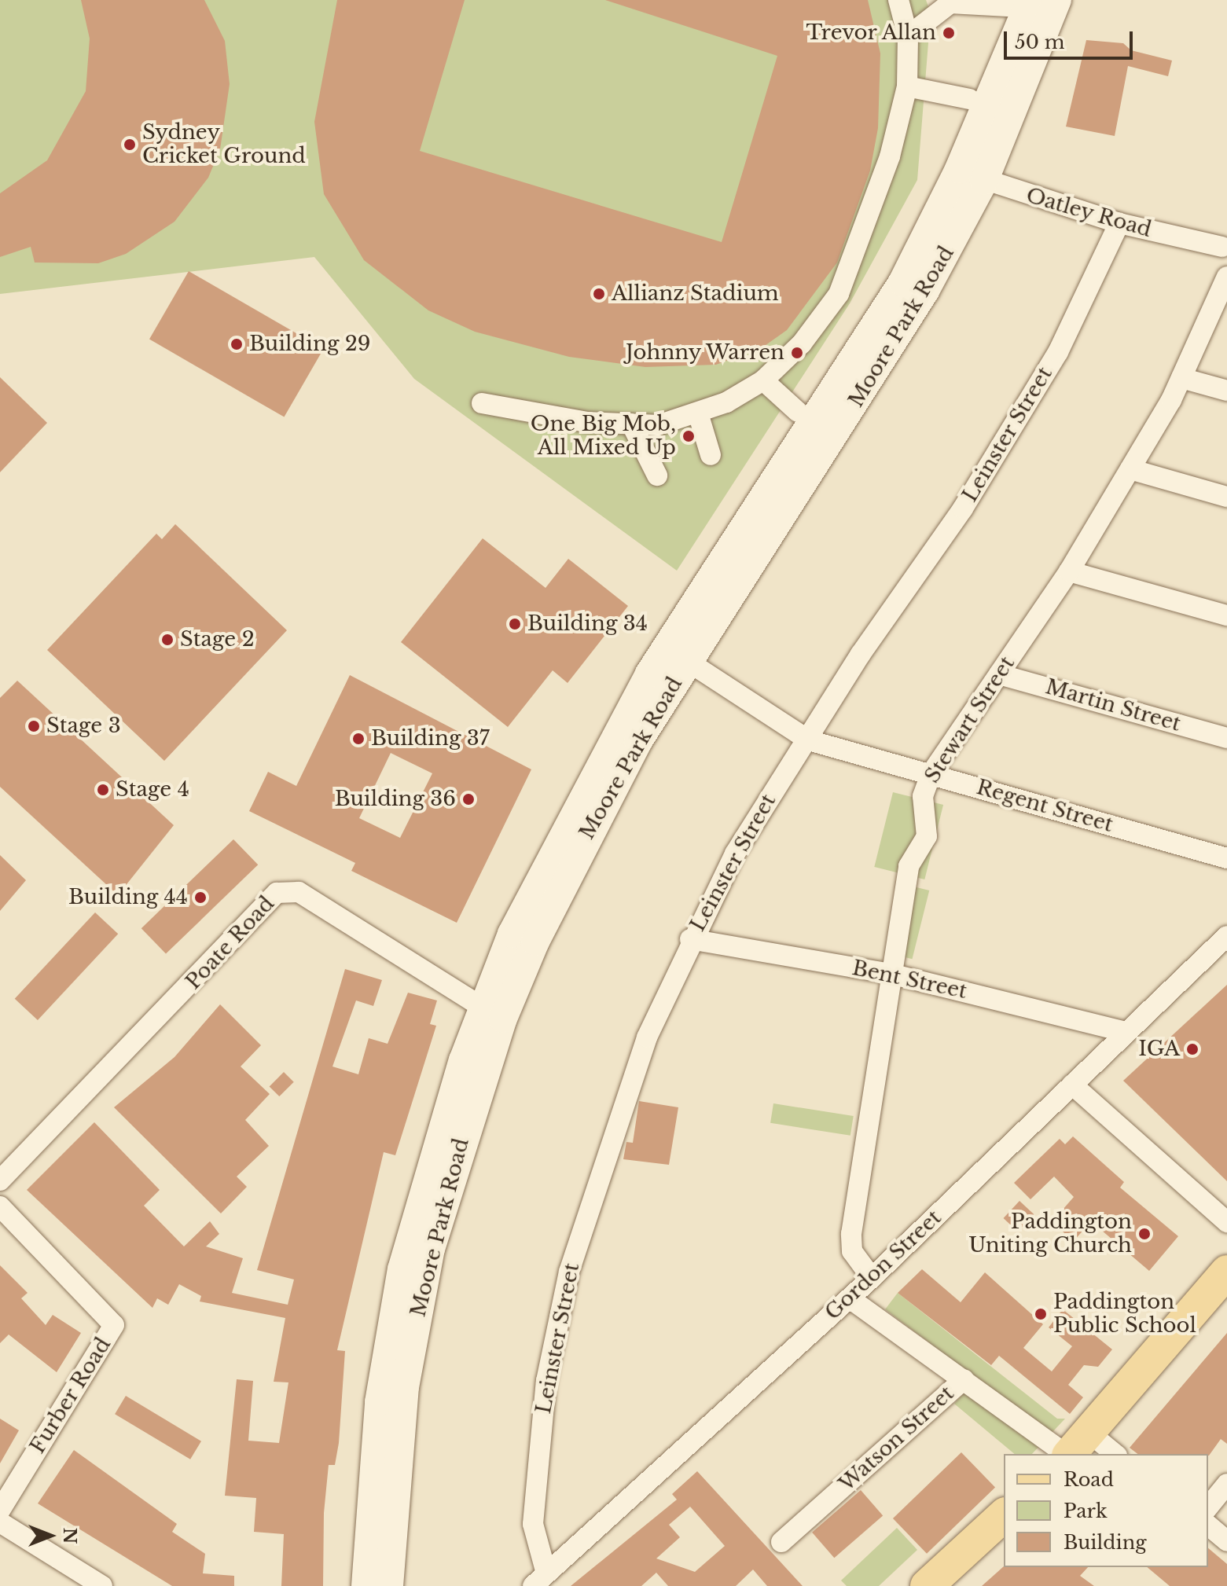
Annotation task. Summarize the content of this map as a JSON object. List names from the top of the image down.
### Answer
{
  "streets": {
    "main road": ["Moore Park Road"],
    "street": [
      "Oatley Road",
      "Leinster Street",
      "Martin Street",
      "Stewart Street",
      "Regent Street",
      "Poate Road",
      "Bent Street",
      "Gordon Street",
      "Furber Road",
      "Watson Street"
    ]
  },
  "crossings": [
    ["Oatley Road", "Moore Park Road"],
    ["Oatley Road", "Leinster Street"],
    ["Moore Park Road", "Regent Street"],
    ["Moore Park Road", "Poate Road"],
    ["Leinster Street", "Regent Street"],
    ["Leinster Street", "Bent Street"],
    ["Leinster Street", "Gordon Street"],
    ["Martin Street", "Stewart Street"],
    ["Stewart Street", "Regent Street"],
    ["Stewart Street", "Bent Street"],
    ["Stewart Street", "Gordon Street"],
    ["Bent Street", "Gordon Street"],
    ["Gordon Street", "Watson Street"]
  ],
  "places": [
    "Trevor Allan",
    "Sydney Cricket Ground",
    "Allianz Stadium",
    "Building 29",
    "Johnny Warren",
    "One Big Mob, All Mixed Up",
    "Building 34",
    "Stage 2",
    "Stage 3",
    "Building 37",
    "Stage 4",
    "Building 36",
    "Building 44",
    "IGA",
    "Paddington Uniting Church",
    "Paddington Public School"
  ],
  "legend": ["Road", "Park", "Building"],
  "scale_bar": "50 m",
  "north": "right"
}
